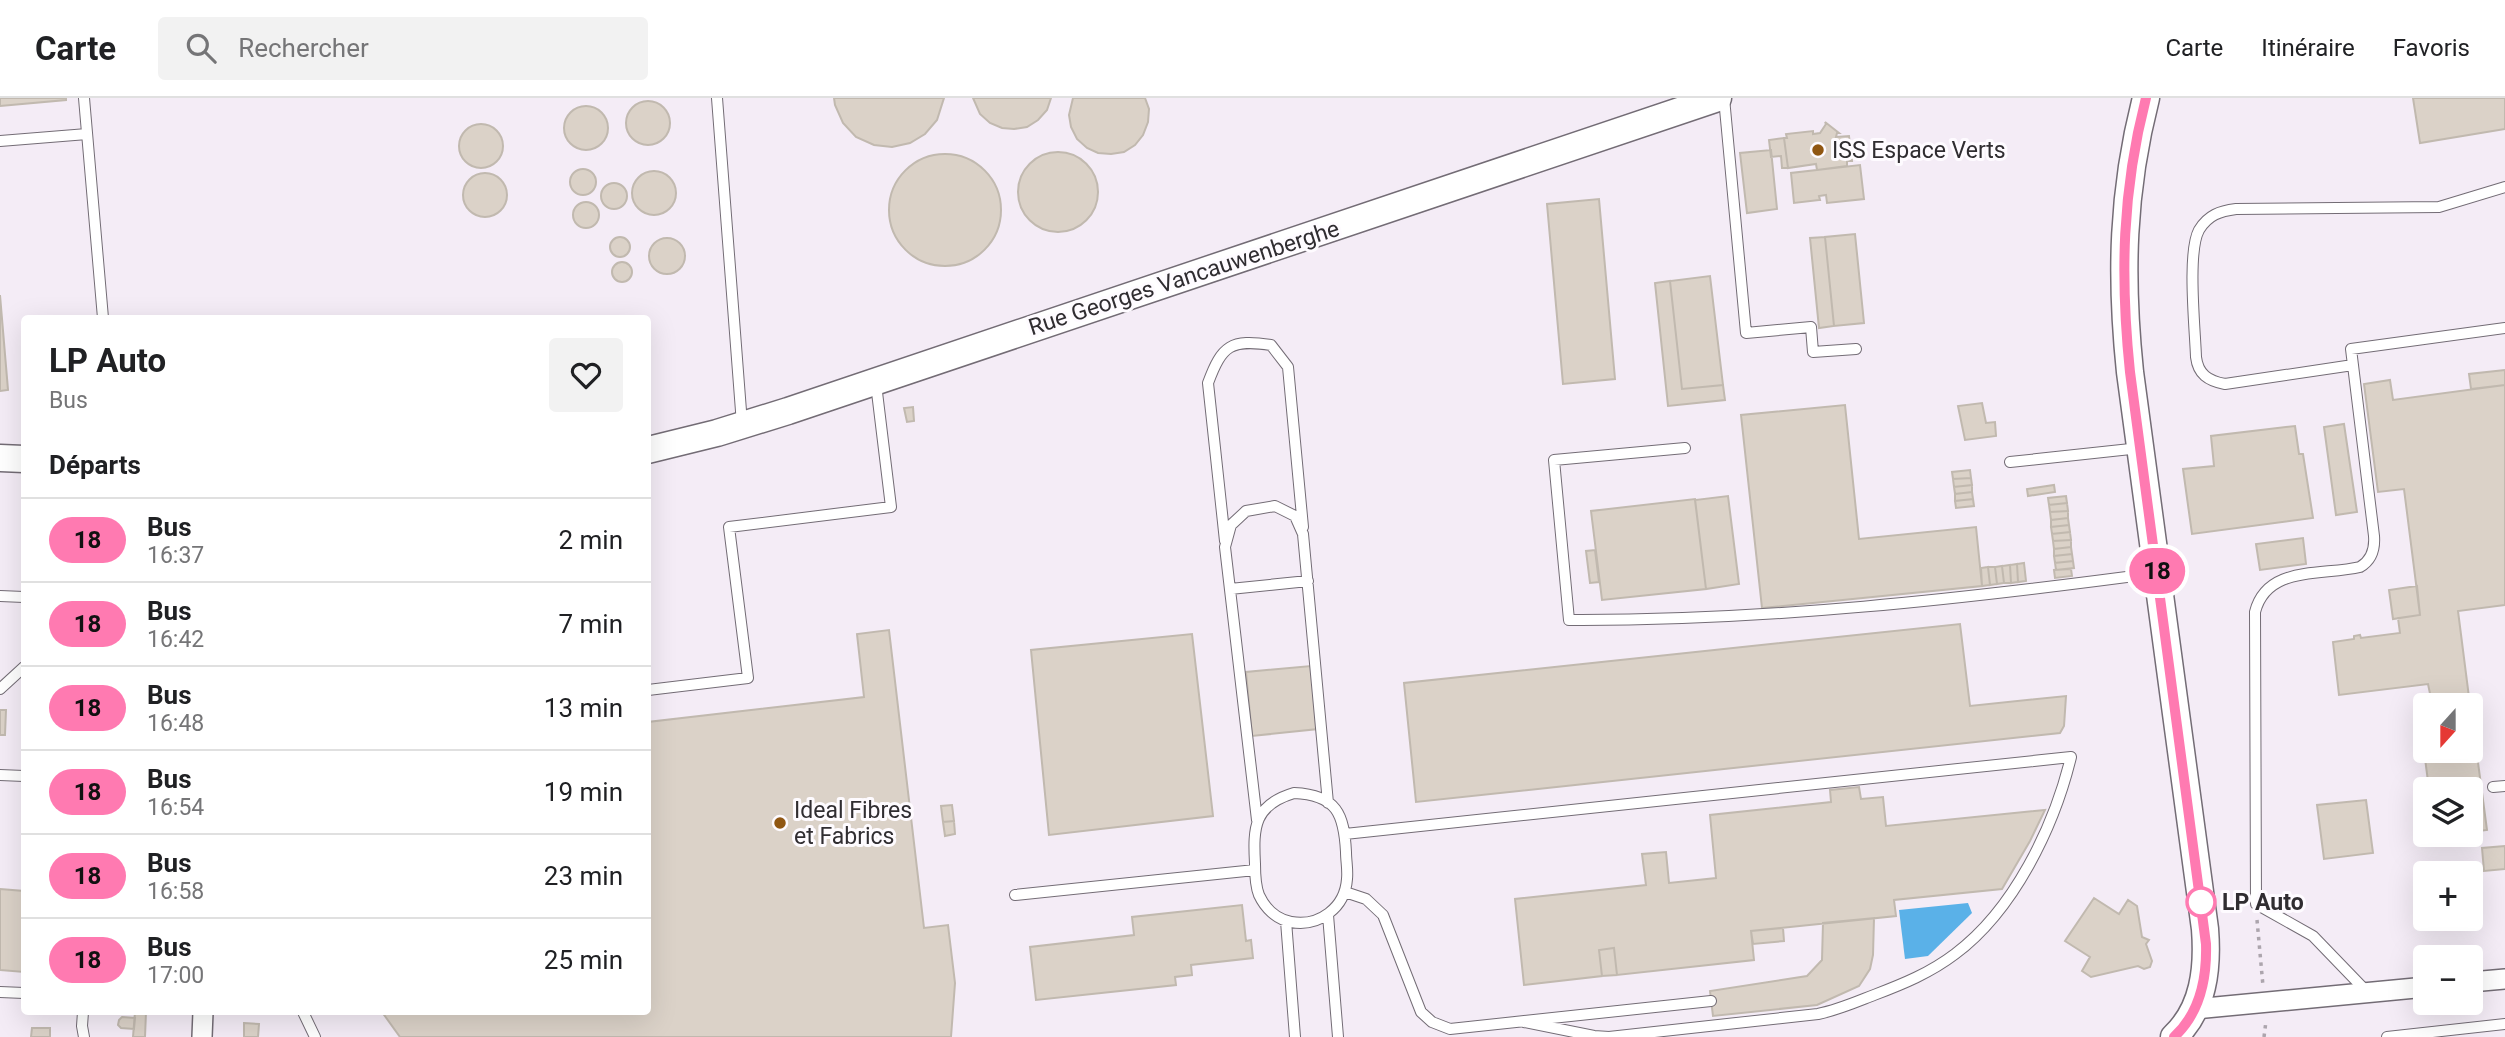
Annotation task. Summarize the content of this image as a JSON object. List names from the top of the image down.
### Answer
{
  "streets": {
    "street": ["Rue Georges Vancauwenberghe"]
  },
  "places": ["ISS Espace Verts", "Ideal Fibres et Fabrics", "LP Auto"],
  "lines": ["bus line 18"],
  "north": "bottom",
  "page": {
    "header": "Carte",
    "search": "Rechercher",
    "nav": ["Carte", "Itinéraire", "Favoris"],
    "on_map": "18",
    "heading": [
      ["LP Auto", "Bus"],
      "Départs"
    ],
    "list": [
      {
        "mark": "18",
        "name": "Bus",
        "note": "16:37",
        "value": "2 min"
      },
      {
        "mark": "18",
        "name": "Bus",
        "note": "16:42",
        "value": "7 min"
      },
      {
        "mark": "18",
        "name": "Bus",
        "note": "16:48",
        "value": "13 min"
      },
      {
        "mark": "18",
        "name": "Bus",
        "note": "16:54",
        "value": "19 min"
      },
      {
        "mark": "18",
        "name": "Bus",
        "note": "16:58",
        "value": "23 min"
      },
      {
        "mark": "18",
        "name": "Bus",
        "note": "17:00",
        "value": "25 min"
      }
    ],
    "map_buttons": ["+", "−"]
  }
}
